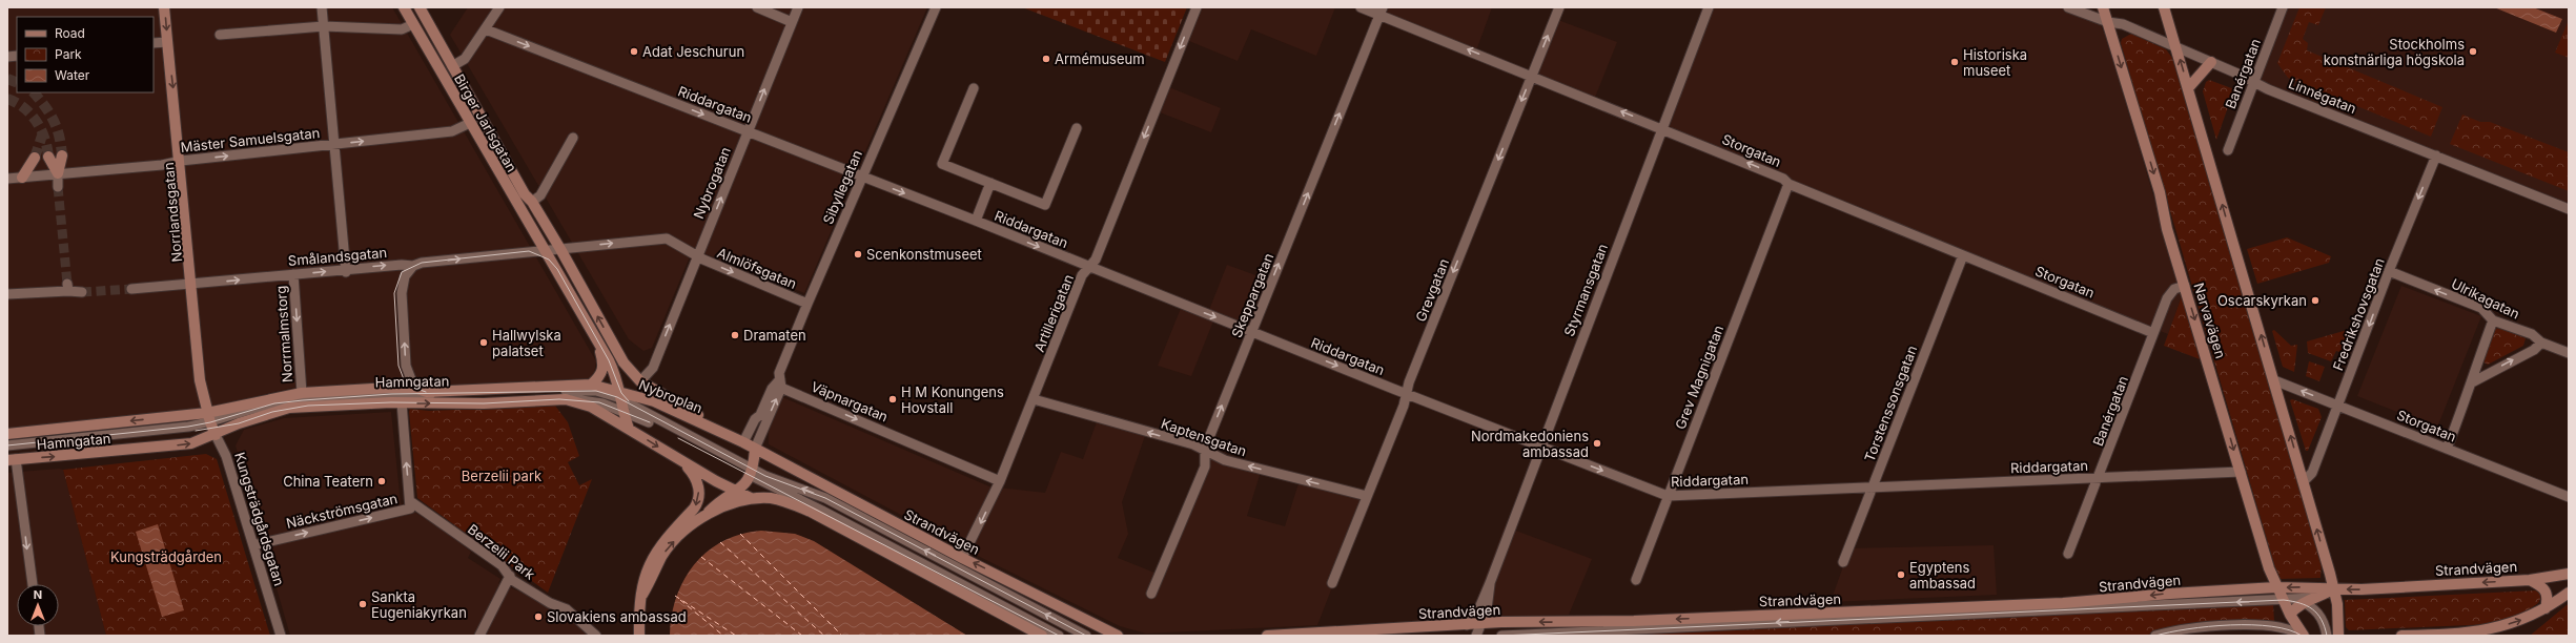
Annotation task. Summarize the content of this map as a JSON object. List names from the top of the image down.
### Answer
{
  "streets": {
    "street": [
      "Banérgatan",
      "Linnégatan",
      "Riddargatan",
      "Birger Jarlsgatan",
      "Mäster Samuelsgatan",
      "Storgatan",
      "Nybrogatan",
      "Sibyllegatan",
      "Norrlandsgatan",
      "Smålandsgatan",
      "Almlöfsgatan",
      "Grevgatan",
      "Styrmansgatan",
      "Skeppargatan",
      "Ulrikagatan",
      "Artillerigatan",
      "Fredrikshovsgatan",
      "Narvavägen",
      "Norrmalmstorg",
      "Grev Magnigatan",
      "Hamngatan",
      "Nybroplan",
      "Väpnargatan",
      "Torstenssonsgatan",
      "Kaptensgatan",
      "Näckströmsgatan",
      "Kungsträdgårdsgatan",
      "Strandvägen",
      "Berzelii Park"
    ]
  },
  "crossings": [
    ["Banérgatan", "Linnégatan"],
    ["Banérgatan", "Riddargatan"],
    ["Banérgatan", "Storgatan"],
    ["Banérgatan", "Narvavägen"],
    ["Linnégatan", "Fredrikshovsgatan"],
    ["Linnégatan", "Narvavägen"],
    ["Riddargatan", "Nybrogatan"],
    ["Riddargatan", "Sibyllegatan"],
    ["Riddargatan", "Grevgatan"],
    ["Riddargatan", "Styrmansgatan"],
    ["Riddargatan", "Skeppargatan"],
    ["Riddargatan", "Artillerigatan"],
    ["Riddargatan", "Narvavägen"],
    ["Riddargatan", "Grev Magnigatan"],
    ["Riddargatan", "Torstenssonsgatan"],
    ["Birger Jarlsgatan", "Mäster Samuelsgatan"],
    ["Birger Jarlsgatan", "Nybrogatan"],
    ["Birger Jarlsgatan", "Smålandsgatan"],
    ["Birger Jarlsgatan", "Hamngatan"],
    ["Birger Jarlsgatan", "Nybroplan"],
    ["Mäster Samuelsgatan", "Norrlandsgatan"],
    ["Storgatan", "Grevgatan"],
    ["Storgatan", "Styrmansgatan"],
    ["Storgatan", "Skeppargatan"],
    ["Storgatan", "Fredrikshovsgatan"],
    ["Storgatan", "Grev Magnigatan"],
    ["Storgatan", "Torstenssonsgatan"],
    ["Nybrogatan", "Almlöfsgatan"],
    ["Nybrogatan", "Nybroplan"],
    ["Sibyllegatan", "Almlöfsgatan"],
    ["Sibyllegatan", "Nybroplan"],
    ["Sibyllegatan", "Väpnargatan"],
    ["Sibyllegatan", "Strandvägen"],
    ["Norrlandsgatan", "Smålandsgatan"],
    ["Norrlandsgatan", "Hamngatan"],
    ["Norrlandsgatan", "Kungsträdgårdsgatan"],
    ["Smålandsgatan", "Almlöfsgatan"],
    ["Smålandsgatan", "Norrmalmstorg"],
    ["Grevgatan", "Kaptensgatan"],
    ["Styrmansgatan", "Strandvägen"],
    ["Skeppargatan", "Kaptensgatan"],
    ["Ulrikagatan", "Fredrikshovsgatan"],
    ["Artillerigatan", "Väpnargatan"],
    ["Artillerigatan", "Kaptensgatan"],
    ["Artillerigatan", "Strandvägen"],
    ["Narvavägen", "Strandvägen"],
    ["Norrmalmstorg", "Hamngatan"],
    ["Hamngatan", "Nybroplan"],
    ["Hamngatan", "Kungsträdgårdsgatan"],
    ["Hamngatan", "Strandvägen"],
    ["Nybroplan", "Strandvägen"],
    ["Näckströmsgatan", "Kungsträdgårdsgatan"],
    ["Näckströmsgatan", "Berzelii Park"]
  ],
  "one_way": [
    "Riddargatan",
    "Mäster Samuelsgatan",
    "Storgatan",
    "Nybrogatan",
    "Norrlandsgatan",
    "Smålandsgatan",
    "Almlöfsgatan",
    "Skeppargatan",
    "Ulrikagatan",
    "Artillerigatan",
    "Fredrikshovsgatan",
    "Norrmalmstorg",
    "Väpnargatan",
    "Kaptensgatan",
    "Näckströmsgatan"
  ],
  "parks": ["Berzelii park", "Kungsträdgården"],
  "places": [
    "Adat Jeschurun",
    "Stockholms konstnärliga högskola",
    "Armémuseum",
    "Historiska museet",
    "Scenkonstmuseet",
    "Oscarskyrkan",
    "Dramaten",
    "Hallwylska palatset",
    "H M Konungens Hovstall",
    "Nordmakedoniens ambassad",
    "China Teatern",
    "Egyptens ambassad",
    "Sankta Eugeniakyrkan",
    "Slovakiens ambassad"
  ],
  "legend": ["Road", "Park", "Water"],
  "north": "top"
}
